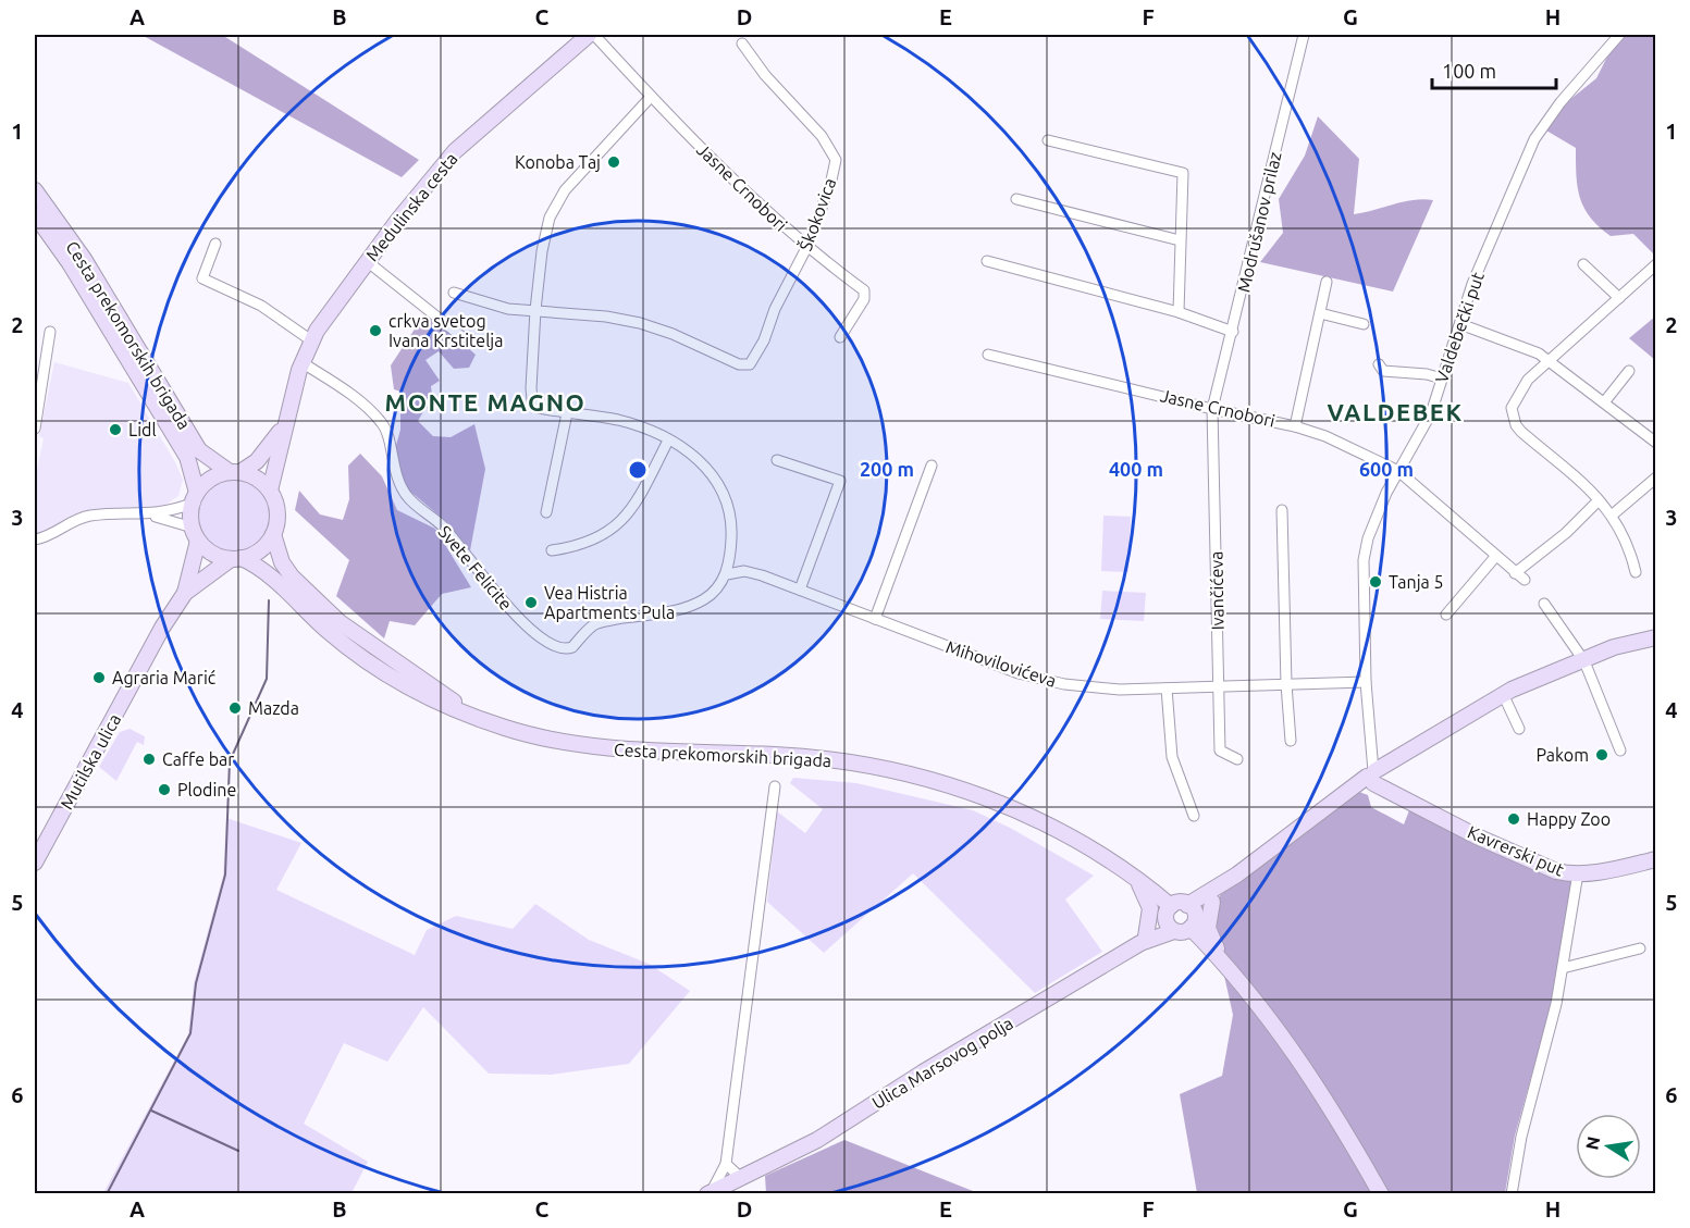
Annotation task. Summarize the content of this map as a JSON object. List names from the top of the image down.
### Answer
{
  "streets": {
    "main road": [
      "Medulinska cesta",
      "Cesta prekomorskih brigada",
      "Mutilska ulica",
      "Kavrerski put",
      "Ulica Marsovog polja"
    ],
    "street": [
      "Jasne Crnobori",
      "Škokovica",
      "Modrušanov prilaz",
      "Valdebečki put",
      "Svete Felicite",
      "Ivančićeva",
      "Mihovilovićeva"
    ]
  },
  "crossings": [
    ["Jasne Crnobori", "Medulinska cesta"],
    ["Jasne Crnobori", "Škokovica"],
    ["Jasne Crnobori", "Modrušanov prilaz"],
    ["Jasne Crnobori", "Valdebečki put"],
    ["Jasne Crnobori", "Ivančićeva"],
    ["Medulinska cesta", "Cesta prekomorskih brigada"],
    ["Medulinska cesta", "Svete Felicite"],
    ["Medulinska cesta", "Mutilska ulica"],
    ["Modrušanov prilaz", "Ivančićeva"],
    ["Valdebečki put", "Mihovilovićeva"],
    ["Valdebečki put", "Kavrerski put"],
    ["Cesta prekomorskih brigada", "Mutilska ulica"],
    ["Cesta prekomorskih brigada", "Ulica Marsovog polja"],
    ["Svete Felicite", "Mihovilovićeva"],
    ["Ivančićeva", "Mihovilovićeva"]
  ],
  "districts": ["MONTE MAGNO", "VALDEBEK"],
  "places": [
    "Konoba Taj",
    "crkva svetog Ivana Krstitelja",
    "Lidl",
    "Tanja 5",
    "Vea Histria Apartments Pula",
    "Agraria Marić",
    "Mazda",
    "Pakom",
    "Caffe bar",
    "Plodine",
    "Happy Zoo"
  ],
  "scale_bar": "100 m",
  "north": "left",
  "grid": {
    "columns": [
      "A",
      "B",
      "C",
      "D",
      "E",
      "F",
      "G",
      "H"
    ],
    "rows": [
      "1",
      "2",
      "3",
      "4",
      "5",
      "6"
    ]
  },
  "rings": ["200 m", "400 m", "600 m"]
}
